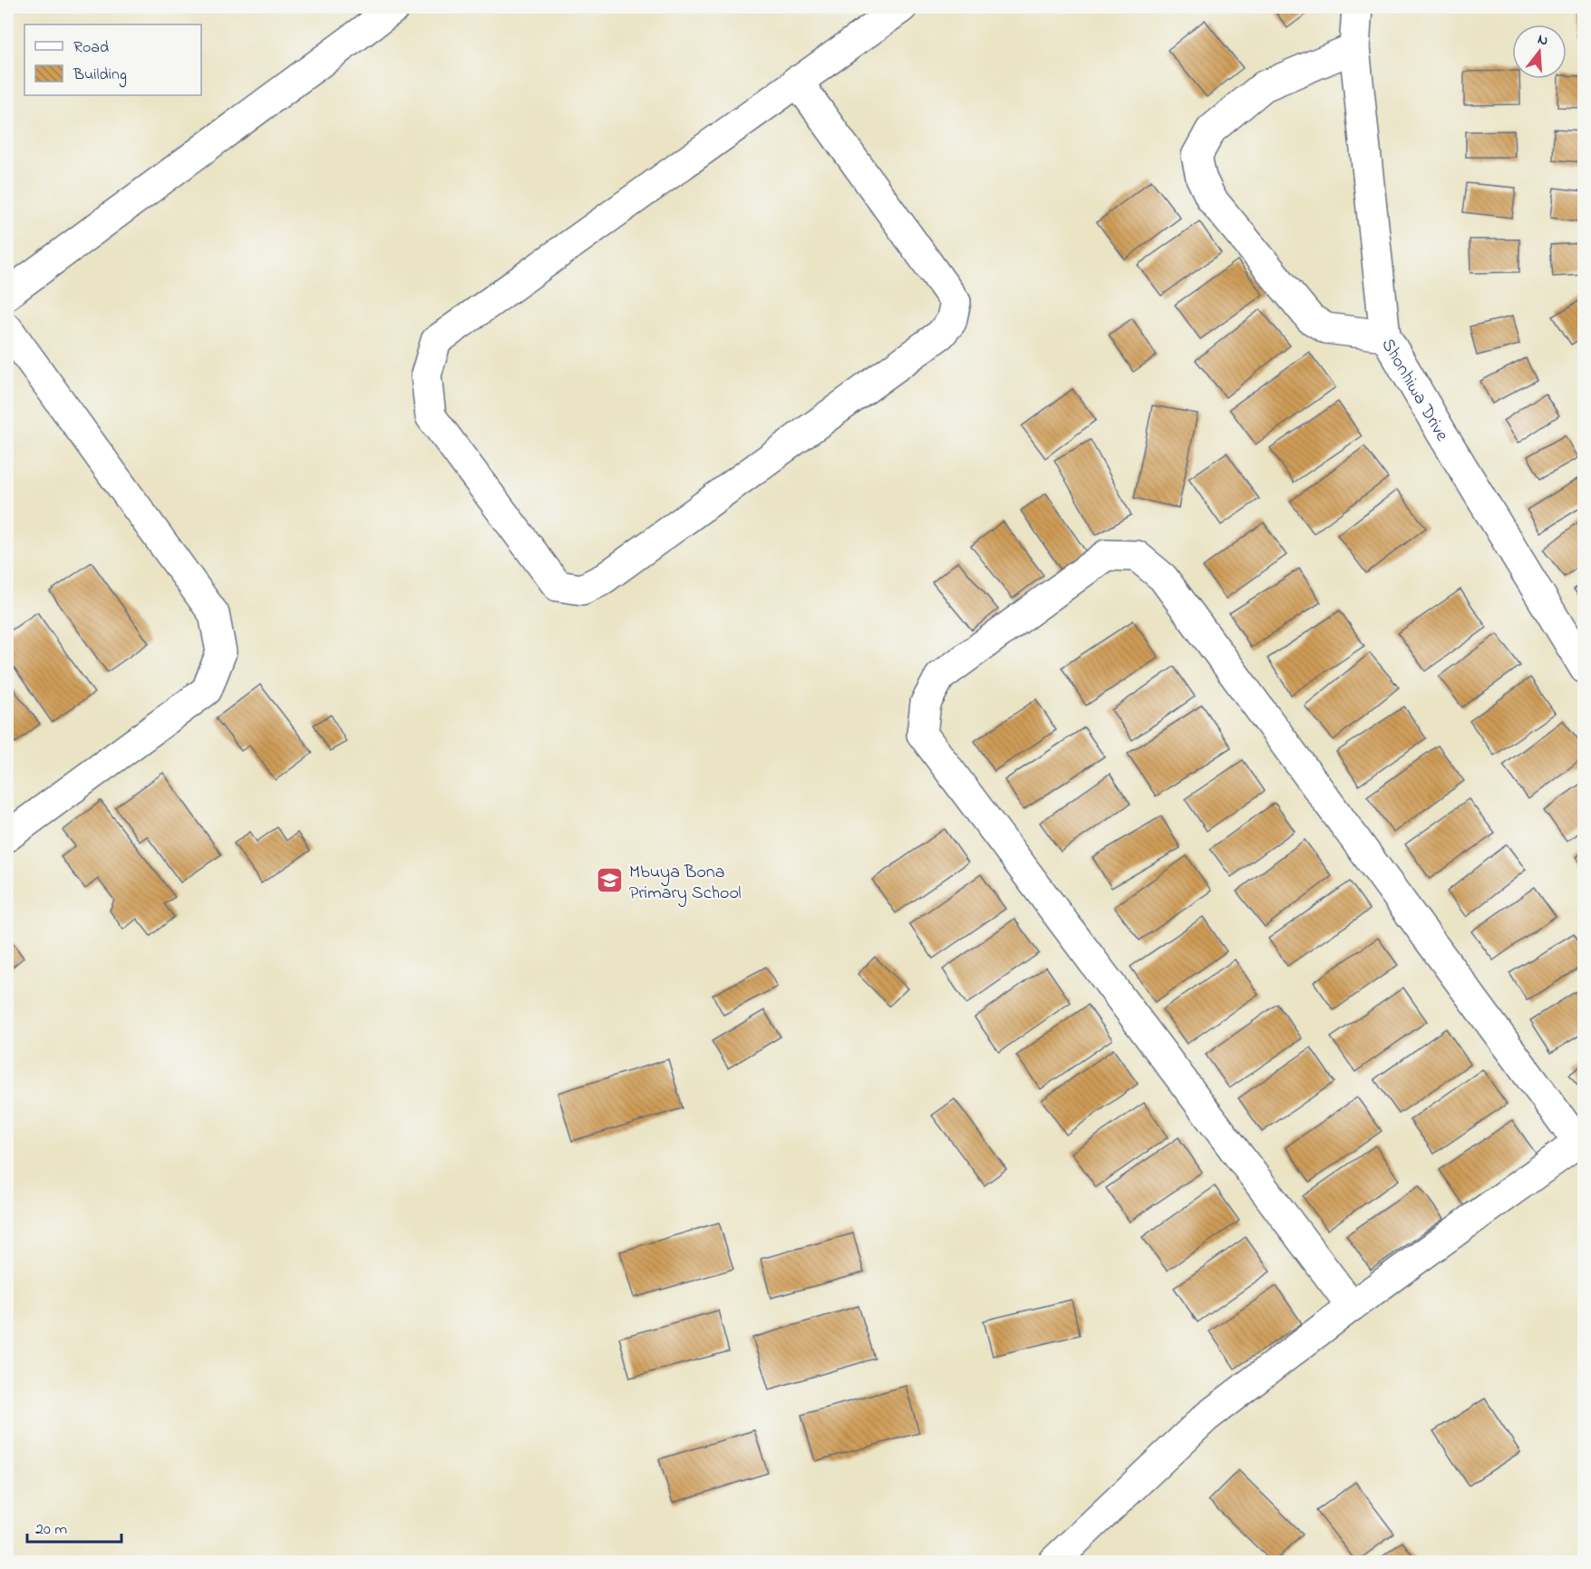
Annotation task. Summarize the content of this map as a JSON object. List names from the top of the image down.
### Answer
{
  "streets": {
    "street": ["Shonhiwa Drive"]
  },
  "places": {
    "school or university": ["Mbuya Bona Primary School"]
  },
  "legend": ["Road", "Building"],
  "scale_bar": "20 m",
  "north": "top"
}
